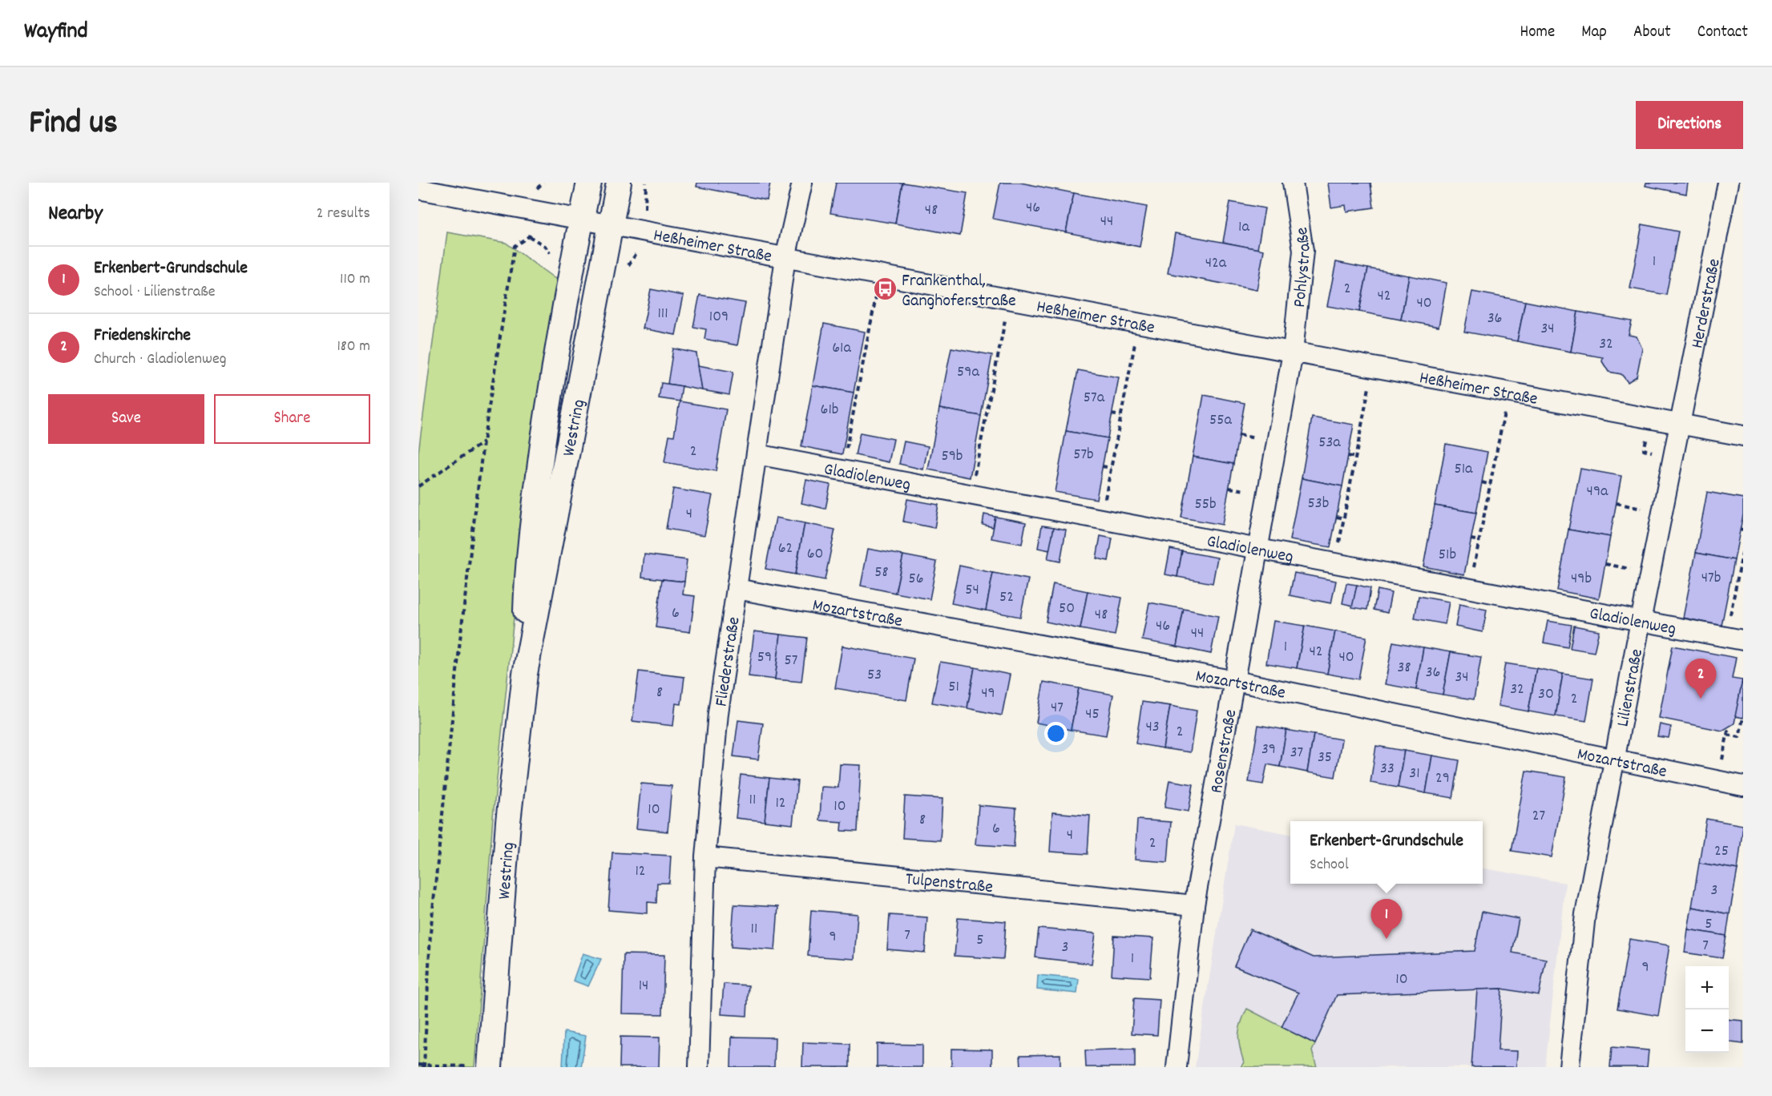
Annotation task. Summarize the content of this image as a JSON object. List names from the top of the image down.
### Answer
{
  "streets": {
    "street": [
      "Heßheimer Straße",
      "Pohlystraße",
      "Herderstraße",
      "Westring",
      "Gladiolenweg",
      "Mozartstraße",
      "Fliederstraße",
      "Lilienstraße",
      "Rosenstraße",
      "Tulpenstraße"
    ]
  },
  "crossings": [
    ["Heßheimer Straße", "Pohlystraße"],
    ["Heßheimer Straße", "Herderstraße"],
    ["Heßheimer Straße", "Westring"],
    ["Heßheimer Straße", "Fliederstraße"],
    ["Heßheimer Straße", "Lilienstraße"],
    ["Heßheimer Straße", "Rosenstraße"],
    ["Pohlystraße", "Rosenstraße"],
    ["Herderstraße", "Lilienstraße"],
    ["Gladiolenweg", "Fliederstraße"],
    ["Gladiolenweg", "Lilienstraße"],
    ["Gladiolenweg", "Rosenstraße"],
    ["Mozartstraße", "Fliederstraße"],
    ["Mozartstraße", "Lilienstraße"],
    ["Mozartstraße", "Rosenstraße"],
    ["Fliederstraße", "Tulpenstraße"],
    ["Rosenstraße", "Tulpenstraße"]
  ],
  "places": {
    "bus stop": ["Frankenthal, Ganghoferstraße"]
  },
  "house_numbers": [
    "46",
    "48",
    "44",
    "1a",
    "1",
    "42a",
    "2",
    "42",
    "40",
    "111",
    "109",
    "36",
    "34",
    "32",
    "61a",
    "59a",
    "57a",
    "61b",
    "55a",
    "53a",
    "2",
    "57b",
    "59b",
    "51a",
    "49a",
    "53b",
    "55b",
    "4",
    "62",
    "60",
    "51b",
    "58",
    "47b",
    "56",
    "49b",
    "54",
    "52",
    "50",
    "6",
    "48",
    "46",
    "44",
    "1",
    "42",
    "59",
    "40",
    "57",
    "38",
    "36",
    "53",
    "34",
    "51",
    "32",
    "8",
    "49",
    "30",
    "2",
    "47",
    "45",
    "43",
    "2",
    "39",
    "37",
    "35",
    "33",
    "31",
    "29",
    "11",
    "12",
    "10",
    "10",
    "27",
    "8",
    "6",
    "4",
    "2",
    "25",
    "12",
    "3",
    "5",
    "11",
    "7",
    "9",
    "5",
    "7",
    "3",
    "1",
    "9",
    "10",
    "14"
  ],
  "page": {
    "header": "Wayfind",
    "nav": [
      "Home",
      "Map",
      "About",
      "Contact"
    ],
    "title": "Find us",
    "buttons": [
      "Directions",
      ["Save", "Share"]
    ],
    "heading": ["Nearby", "2 results"],
    "list": [
      {
        "mark": "1",
        "name": "Erkenbert-Grundschule",
        "note": "School · Lilienstraße",
        "value": "110 m"
      },
      {
        "mark": "2",
        "name": "Friedenskirche",
        "note": "Church · Gladiolenweg",
        "value": "180 m"
      }
    ],
    "pins": ["2", "1"],
    "popup": ["Erkenbert-Grundschule", "School"],
    "map_buttons": ["+", "−"]
  }
}
